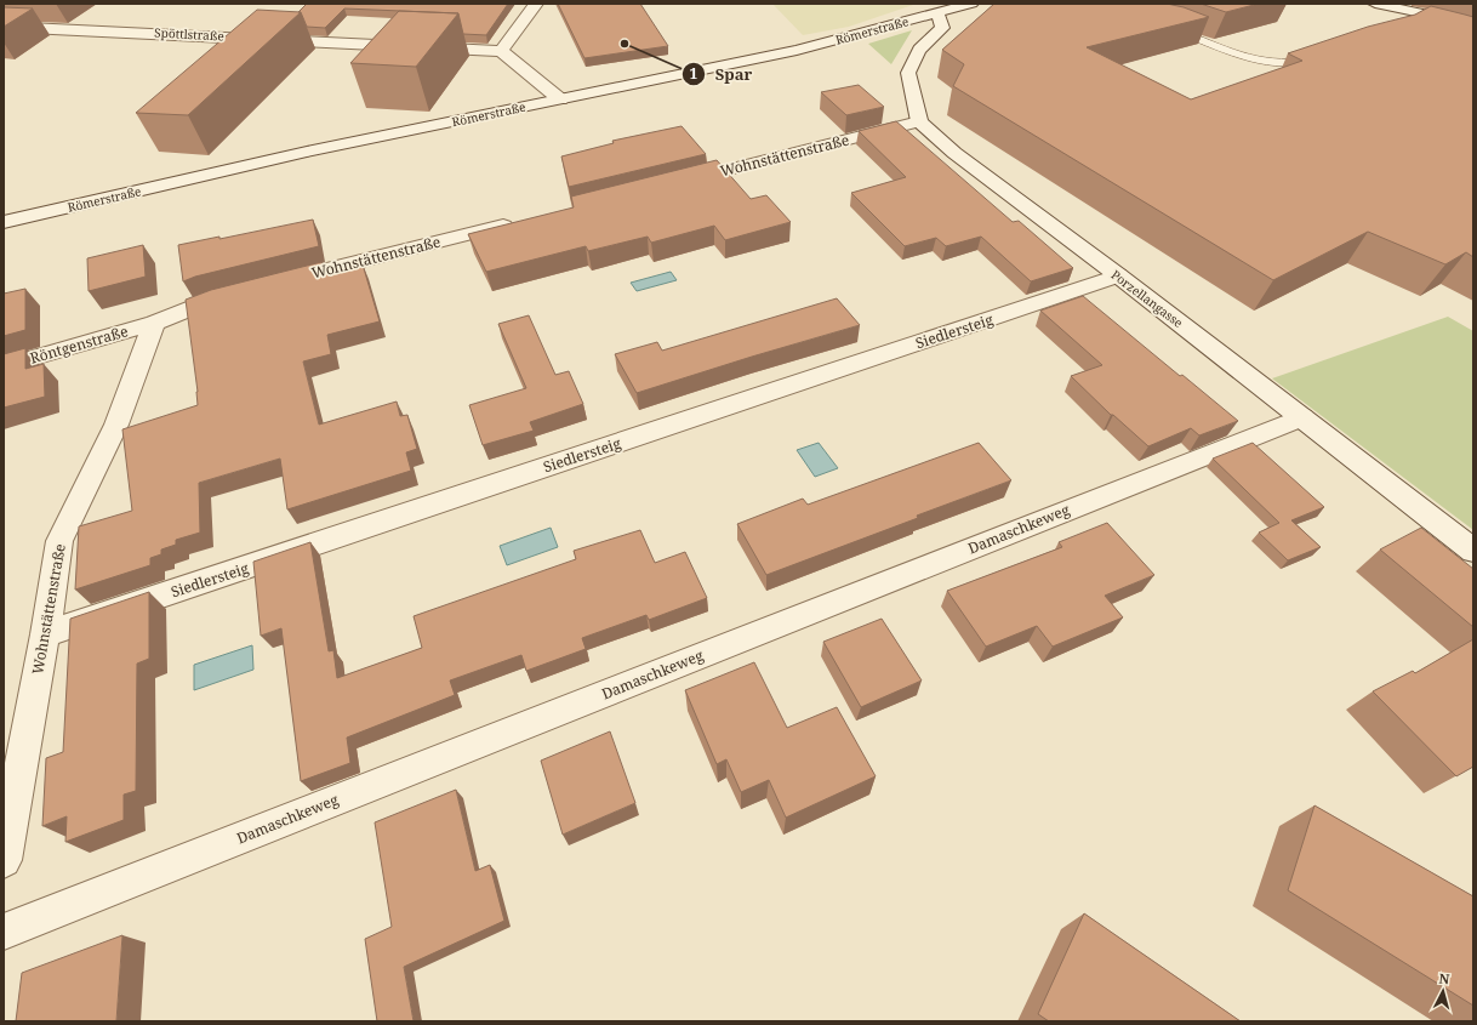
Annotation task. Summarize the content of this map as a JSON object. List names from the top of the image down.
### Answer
{
  "streets": {
    "street": [
      "Römerstraße",
      "Spöttlstraße",
      "Wohnstättenstraße",
      "Porzellangasse",
      "Siedlersteig",
      "Röntgenstraße",
      "Damaschkeweg"
    ]
  },
  "crossings": [
    ["Wohnstättenstraße", "Porzellangasse"],
    ["Wohnstättenstraße", "Siedlersteig"],
    ["Wohnstättenstraße", "Röntgenstraße"],
    ["Porzellangasse", "Siedlersteig"],
    ["Porzellangasse", "Damaschkeweg"]
  ],
  "places": ["Spar"],
  "north": "top"
}
